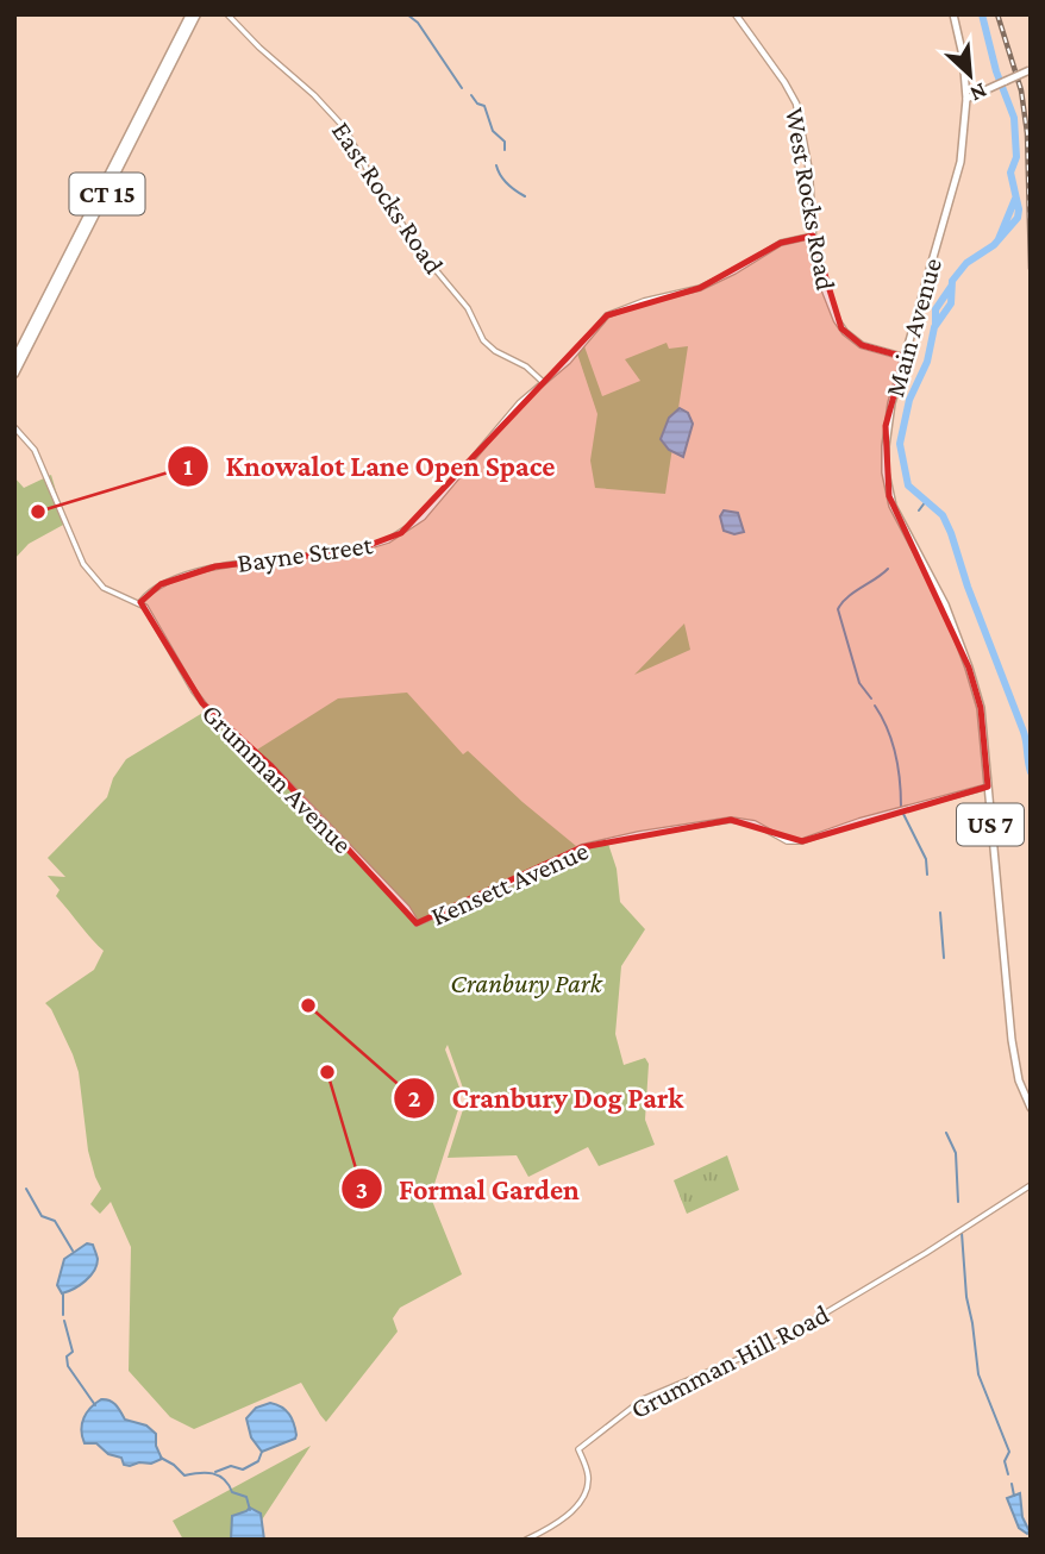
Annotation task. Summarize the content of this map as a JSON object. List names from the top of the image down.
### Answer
{
  "streets": {
    "highway": ["CT 15"],
    "main road": ["West Rocks Road", "Main Avenue", "US 7"],
    "street": [
      "East Rocks Road",
      "Bayne Street",
      "Grumman Avenue",
      "Kensett Avenue",
      "Grumman Hill Road"
    ]
  },
  "crossings": [
    ["East Rocks Road", "Bayne Street"],
    ["West Rocks Road", "Main Avenue"],
    ["West Rocks Road", "Bayne Street"],
    ["Main Avenue", "US 7"],
    ["Main Avenue", "Kensett Avenue"],
    ["Bayne Street", "Grumman Avenue"],
    ["Grumman Avenue", "Kensett Avenue"],
    ["US 7", "Kensett Avenue"]
  ],
  "parks": ["Cranbury Park"],
  "places": ["Knowalot Lane Open Space", "Cranbury Dog Park", "Formal Garden"],
  "north": "bottom right"
}
